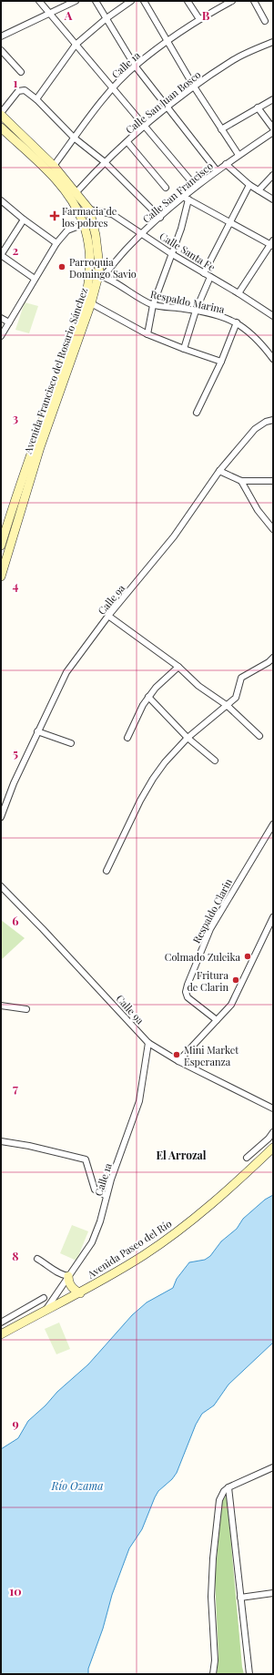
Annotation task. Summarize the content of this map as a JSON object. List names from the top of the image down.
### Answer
{
  "streets": {
    "main road": ["Avenida Francisco del Rosario Sánchez", "Avenida Paseo del Río"],
    "street": [
      "Calle 1a",
      "Calle San Juan Bosco",
      "Calle San Francisco",
      "Calle Santa Fe",
      "Respaldo Marina",
      "Calle 9a",
      "Respaldo Clarin"
    ]
  },
  "crossings": [
    ["Calle 1a", "Avenida Francisco del Rosario Sánchez"],
    ["Calle 1a", "Calle 9a"],
    ["Calle 1a", "Avenida Paseo del Río"],
    ["Calle San Juan Bosco", "Avenida Francisco del Rosario Sánchez"],
    ["Calle San Francisco", "Calle Santa Fe"],
    ["Calle San Francisco", "Respaldo Marina"],
    ["Calle San Francisco", "Avenida Francisco del Rosario Sánchez"],
    ["Calle Santa Fe", "Avenida Francisco del Rosario Sánchez"],
    ["Respaldo Marina", "Avenida Francisco del Rosario Sánchez"]
  ],
  "districts": ["El Arrozal"],
  "water": ["Río Ozama"],
  "places": {
    "health": ["Farmacia de los pobres"],
    "other": [
      "Parroquia Domingo Savio",
      "Colmado Zuleika",
      "Fritura de Clarin",
      "Mini Market Esperanza"
    ]
  },
  "grid": {
    "columns": ["A", "B"],
    "rows": [
      "1",
      "2",
      "3",
      "4",
      "5",
      "6",
      "7",
      "8",
      "9",
      "10"
    ]
  }
}
